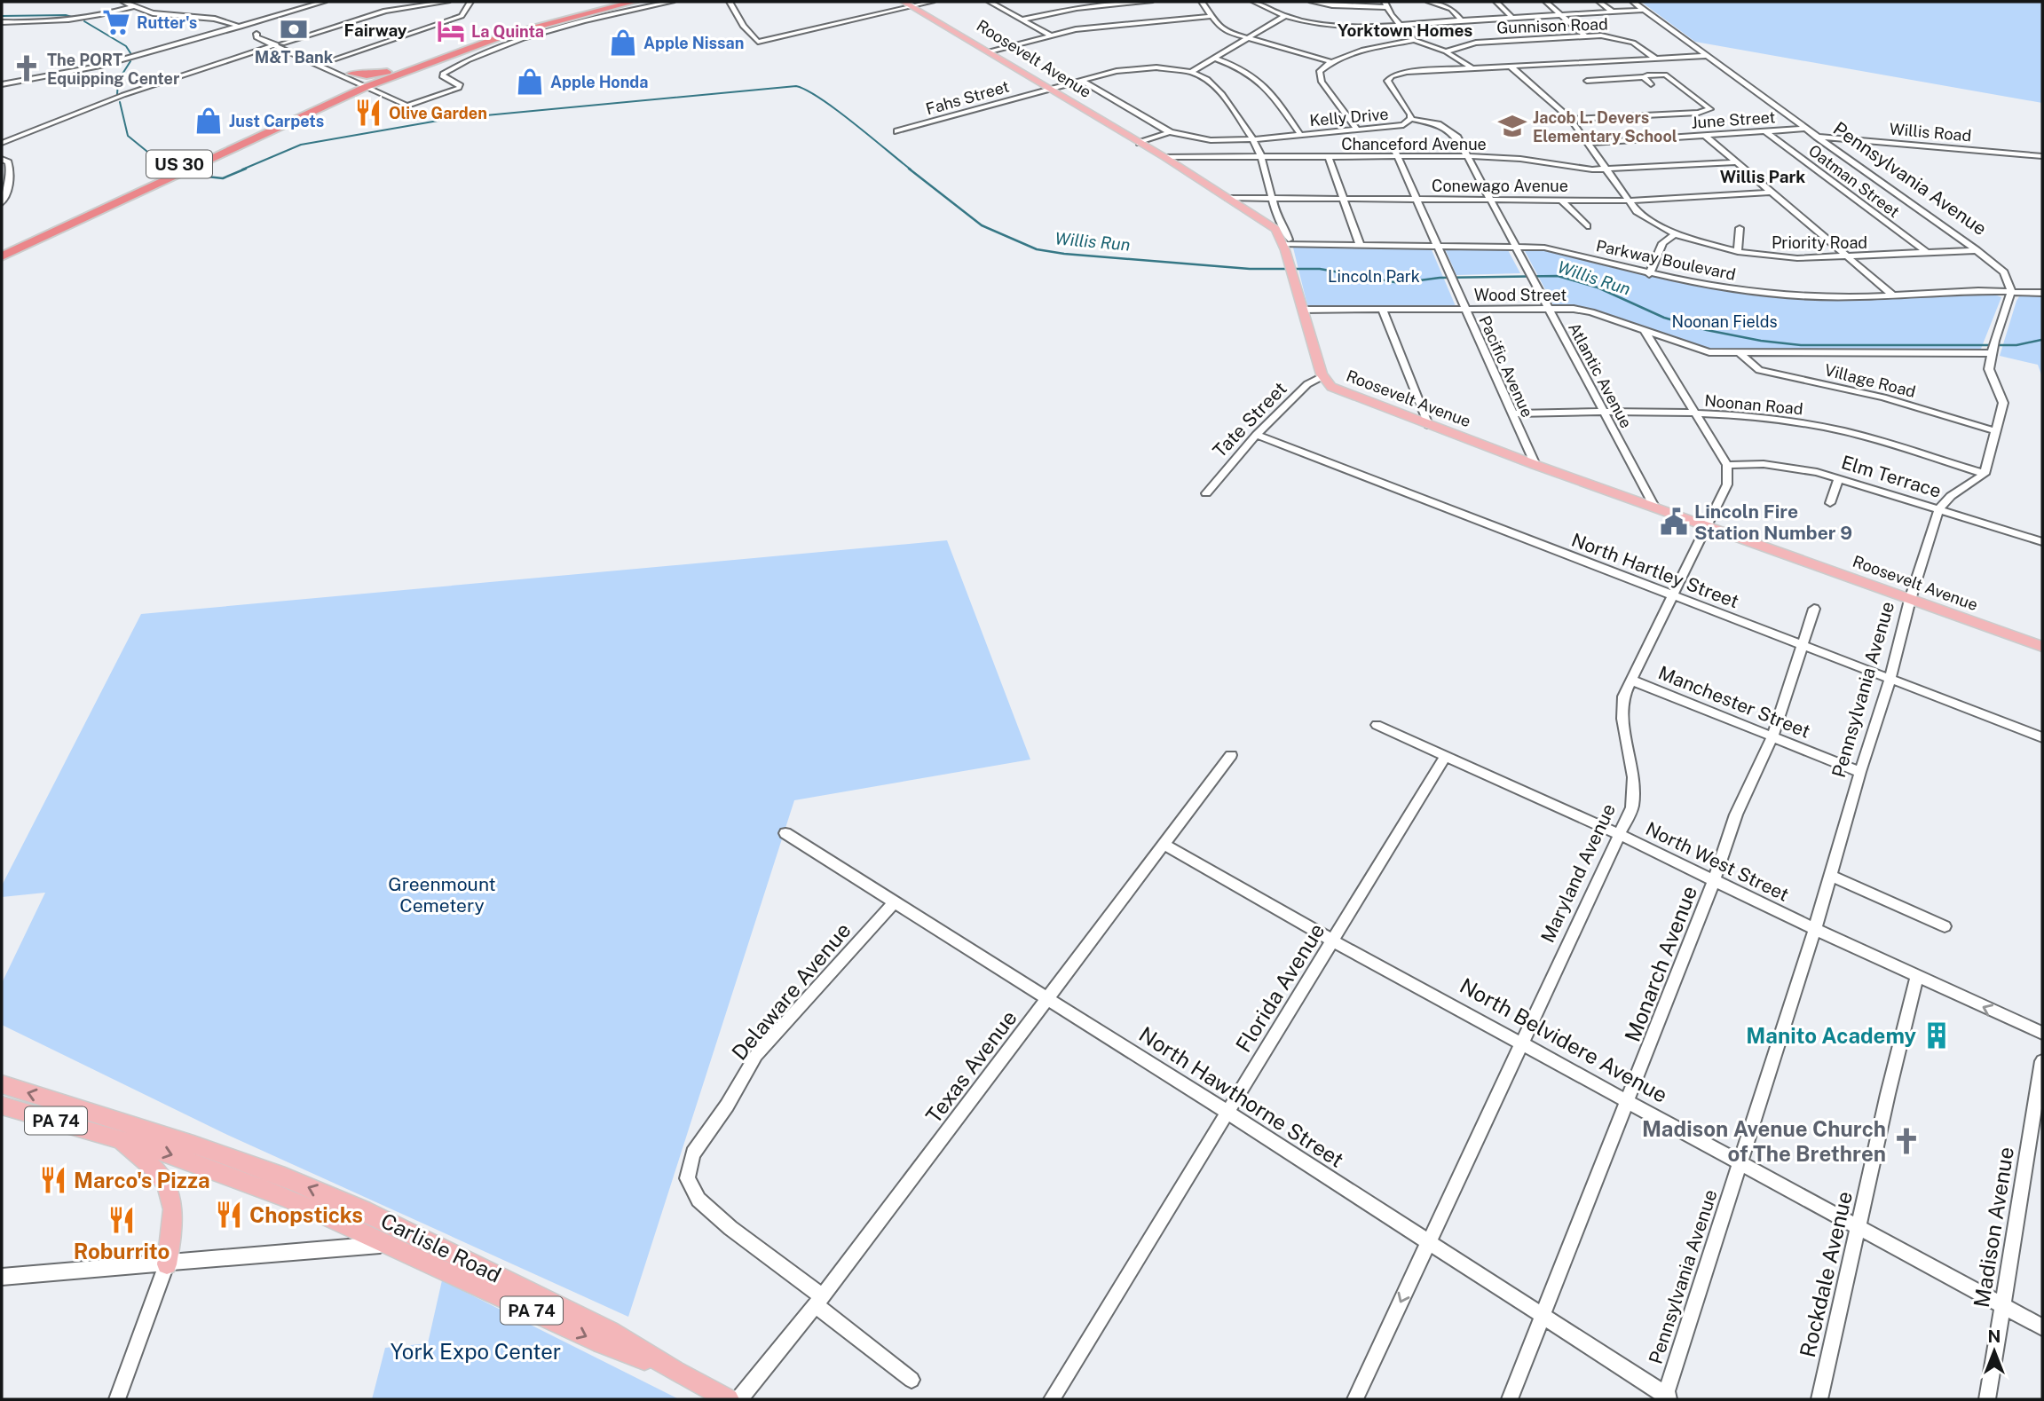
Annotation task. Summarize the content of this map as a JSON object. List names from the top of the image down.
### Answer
{
  "streets": {
    "highway": ["US 30"],
    "main road": ["Roosevelt Avenue", "PA 74", "Carlisle Road"],
    "street": [
      "Gunnison Road",
      "Fahs Street",
      "Kelly Drive",
      "June Street",
      "Willis Road",
      "Chanceford Avenue",
      "Pennsylvania Avenue",
      "Oatman Street",
      "Conewago Avenue",
      "Priority Road",
      "Parkway Boulevard",
      "Wood Street",
      "Pacific Avenue",
      "Atlantic Avenue",
      "Village Road",
      "Noonan Road",
      "Tate Street",
      "Elm Terrace",
      "North Hartley Street",
      "Manchester Street",
      "North West Street",
      "Maryland Avenue",
      "Monarch Avenue",
      "Florida Avenue",
      "Delaware Avenue",
      "North Belvidere Avenue",
      "Texas Avenue",
      "North Hawthorne Street",
      "Madison Avenue",
      "Rockdale Avenue"
    ]
  },
  "crossings": [
    ["Gunnison Road", "Kelly Drive"],
    ["Roosevelt Avenue", "Fahs Street"],
    ["Roosevelt Avenue", "Chanceford Avenue"],
    ["Roosevelt Avenue", "Pennsylvania Avenue"],
    ["Roosevelt Avenue", "Conewago Avenue"],
    ["Roosevelt Avenue", "Parkway Boulevard"],
    ["Roosevelt Avenue", "Wood Street"],
    ["Roosevelt Avenue", "Pacific Avenue"],
    ["Roosevelt Avenue", "Atlantic Avenue"],
    ["Roosevelt Avenue", "Tate Street"],
    ["Roosevelt Avenue", "Maryland Avenue"],
    ["Fahs Street", "Kelly Drive"],
    ["Fahs Street", "Chanceford Avenue"],
    ["Fahs Street", "Conewago Avenue"],
    ["Kelly Drive", "Pennsylvania Avenue"],
    ["Kelly Drive", "Priority Road"],
    ["Kelly Drive", "Atlantic Avenue"],
    ["June Street", "Pennsylvania Avenue"],
    ["June Street", "Oatman Street"],
    ["June Street", "Priority Road"],
    ["Willis Road", "Pennsylvania Avenue"],
    ["Chanceford Avenue", "Priority Road"],
    ["Chanceford Avenue", "Pacific Avenue"],
    ["Chanceford Avenue", "Atlantic Avenue"],
    ["Pennsylvania Avenue", "Priority Road"],
    ["Pennsylvania Avenue", "Parkway Boulevard"],
    ["Pennsylvania Avenue", "Elm Terrace"],
    ["Pennsylvania Avenue", "North Hartley Street"],
    ["Pennsylvania Avenue", "Manchester Street"],
    ["Pennsylvania Avenue", "North West Street"],
    ["Pennsylvania Avenue", "North Belvidere Avenue"],
    ["Pennsylvania Avenue", "North Hawthorne Street"],
    ["Oatman Street", "Priority Road"],
    ["Conewago Avenue", "Priority Road"],
    ["Conewago Avenue", "Pacific Avenue"],
    ["Conewago Avenue", "Atlantic Avenue"],
    ["Parkway Boulevard", "Pacific Avenue"],
    ["Parkway Boulevard", "Atlantic Avenue"],
    ["Wood Street", "Pacific Avenue"],
    ["Wood Street", "Atlantic Avenue"],
    ["Wood Street", "Village Road"],
    ["Pacific Avenue", "Noonan Road"],
    ["Atlantic Avenue", "Noonan Road"],
    ["Tate Street", "North Hartley Street"],
    ["Elm Terrace", "Maryland Avenue"],
    ["North Hartley Street", "Maryland Avenue"],
    ["North Hartley Street", "Monarch Avenue"],
    ["Manchester Street", "Maryland Avenue"],
    ["Manchester Street", "Monarch Avenue"],
    ["North West Street", "Maryland Avenue"],
    ["North West Street", "Monarch Avenue"],
    ["North West Street", "Florida Avenue"],
    ["North West Street", "Rockdale Avenue"],
    ["Maryland Avenue", "North Belvidere Avenue"],
    ["Maryland Avenue", "North Hawthorne Street"],
    ["Monarch Avenue", "North Belvidere Avenue"],
    ["Monarch Avenue", "North Hawthorne Street"],
    ["Florida Avenue", "North Belvidere Avenue"],
    ["Florida Avenue", "North Hawthorne Street"],
    ["Delaware Avenue", "Texas Avenue"],
    ["Delaware Avenue", "North Hawthorne Street"],
    ["North Belvidere Avenue", "Texas Avenue"],
    ["North Belvidere Avenue", "Madison Avenue"],
    ["North Belvidere Avenue", "Rockdale Avenue"],
    ["Texas Avenue", "North Hawthorne Street"],
    ["PA 74", "Carlisle Road"]
  ],
  "districts": ["Fairway", "Yorktown Homes", "Willis Park"],
  "water": ["Willis Run"],
  "parks": [
    "Lincoln Park",
    "Noonan Fields",
    "Greenmount Cemetery",
    "York Expo Center"
  ],
  "places": {
    "supermarket": ["Rutter's"],
    "bank": ["M&T Bank"],
    "hotel": ["La Quinta"],
    "shop": ["Apple Nissan", "Apple Honda", "Just Carpets"],
    "church": ["The PORT Equipping Center", "Madison Avenue Church of The Brethren"],
    "restaurant": [
      "Olive Garden",
      "Marco's Pizza",
      "Chopsticks",
      "Roburrito"
    ],
    "school or university": ["Jacob L. Devers Elementary School"],
    "public building": ["Lincoln Fire Station Number 9"],
    "building": ["Manito Academy"]
  },
  "north": "top"
}
